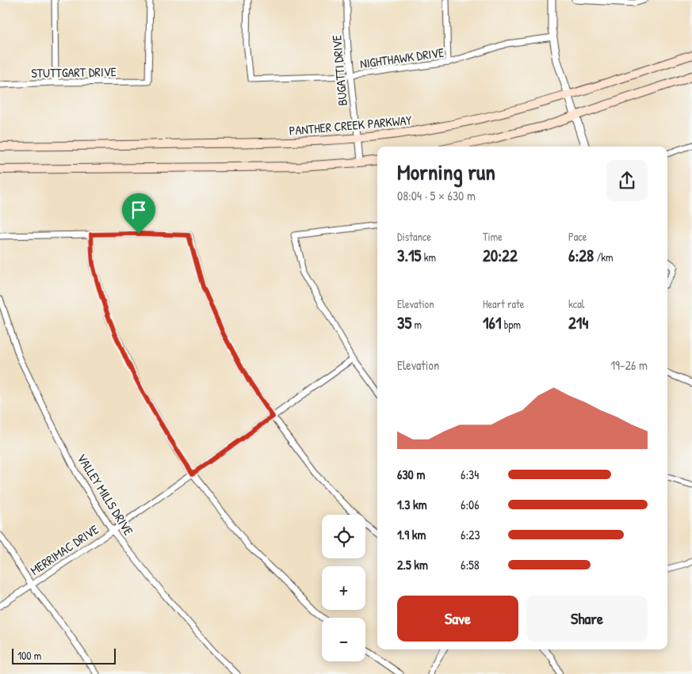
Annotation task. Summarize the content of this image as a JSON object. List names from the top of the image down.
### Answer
{
  "streets": {
    "main road": ["PANTHER CREEK PARKWAY"],
    "street": [
      "NIGHTHAWK DRIVE",
      "BUGATTI DRIVE",
      "STUTTGART DRIVE",
      "VALLEY MILLS DRIVE",
      "MERRIMAC DRIVE"
    ]
  },
  "crossings": [
    ["NIGHTHAWK DRIVE", "BUGATTI DRIVE"],
    ["BUGATTI DRIVE", "PANTHER CREEK PARKWAY"],
    ["VALLEY MILLS DRIVE", "MERRIMAC DRIVE"]
  ],
  "scale_bar": "100 m",
  "page": {
    "heading": ["Morning run", "08:04 · 5 × 630 m"],
    "stats": [
      ["Distance", "3.15 km"],
      ["Time", "20:22"],
      ["Pace", "6:28 /km"],
      ["Elevation", "35 m"],
      ["Heart rate", "161 bpm"],
      ["kcal", "214"]
    ],
    "chart": ["Elevation", "19–26 m"],
    "list": [
      {
        "name": "630 m",
        "note": "6:34"
      },
      {
        "name": "1.3 km",
        "note": "6:06"
      },
      {
        "name": "1.9 km",
        "note": "6:23"
      },
      {
        "name": "2.5 km",
        "note": "6:58"
      }
    ],
    "map_buttons": ["+", "−"],
    "buttons": ["Save", "Share"],
    "scale": "100 m"
  }
}
